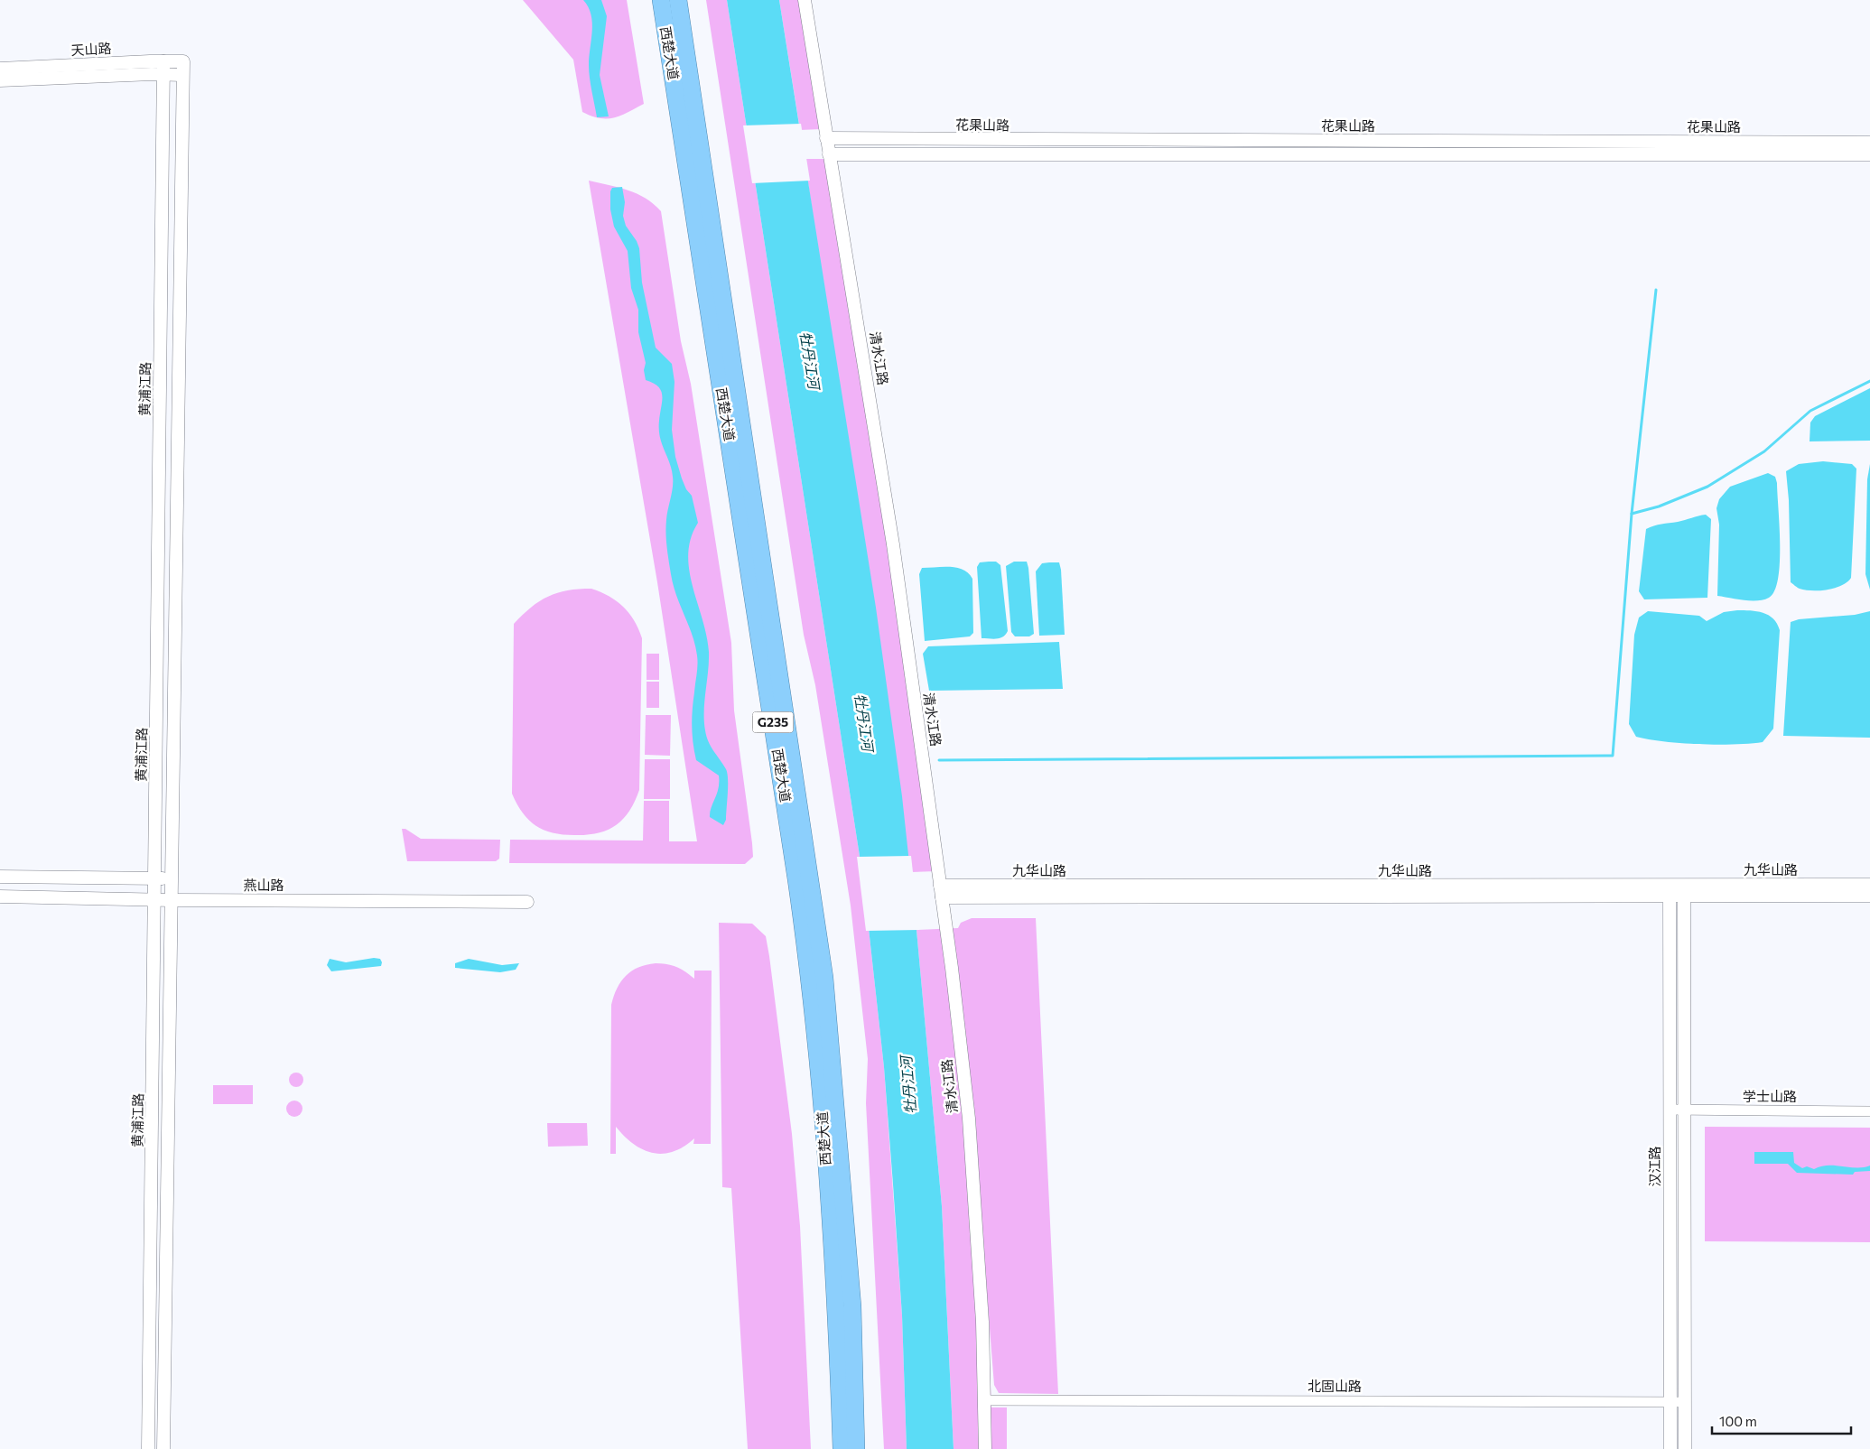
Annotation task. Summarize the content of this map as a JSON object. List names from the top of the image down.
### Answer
{
  "streets": {
    "highway": ["西楚大道", "G235"],
    "street": [
      "天山路",
      "花果山路",
      "清水江路",
      "黄浦江路",
      "九华山路",
      "燕山路",
      "学士山路",
      "汉江路",
      "北固山路"
    ]
  },
  "crossings": [
    ["天山路", "黄浦江路"],
    ["花果山路", "清水江路"],
    ["清水江路", "九华山路"],
    ["清水江路", "北固山路"],
    ["黄浦江路", "燕山路"],
    ["九华山路", "汉江路"],
    ["学士山路", "汉江路"],
    ["汉江路", "北固山路"]
  ],
  "water": ["牡丹江河"],
  "scale_bar": "100 m"
}
